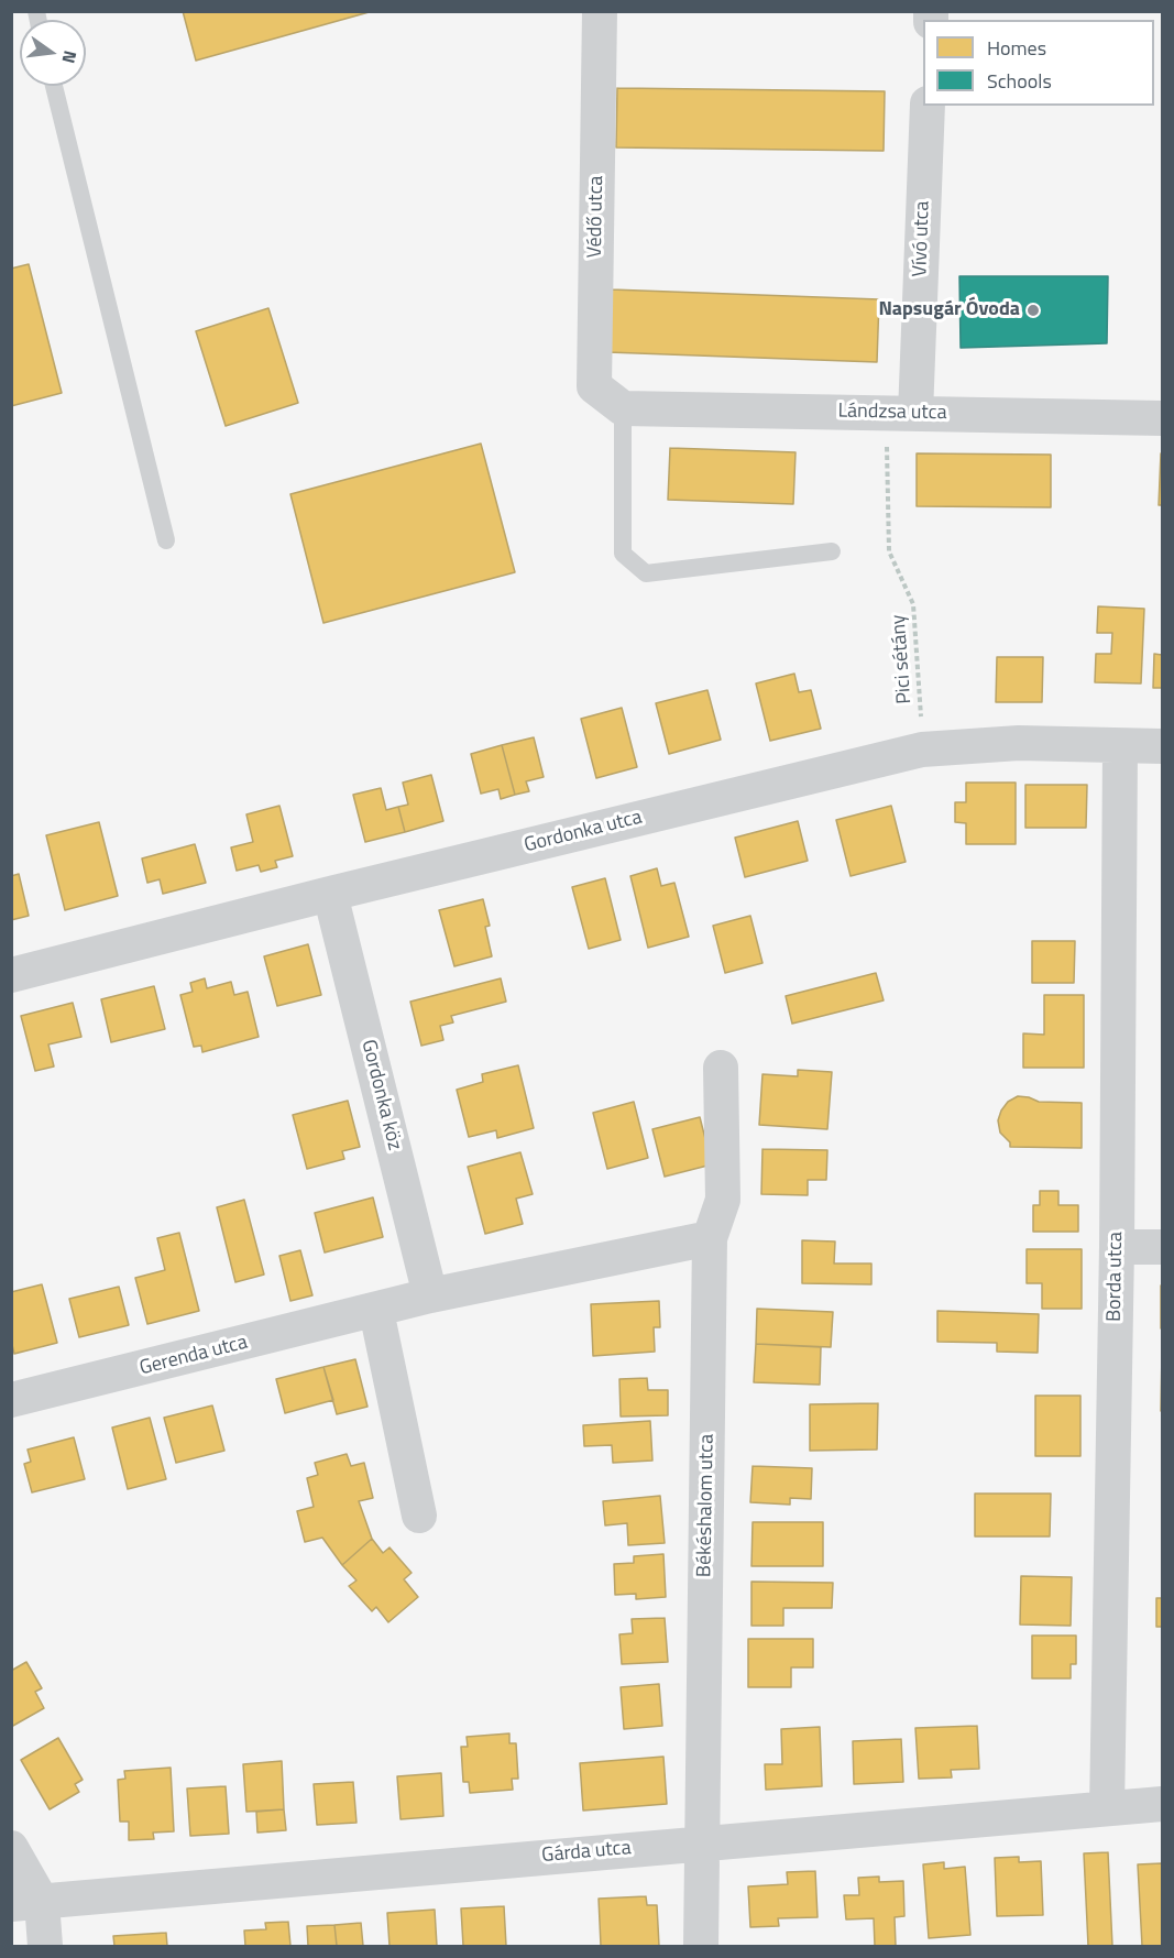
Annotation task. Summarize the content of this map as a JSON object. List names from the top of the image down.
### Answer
{
  "streets": {
    "street": [
      "Védő utca",
      "Vívó utca",
      "Lándzsa utca",
      "Gordonka utca",
      "Gordonka köz",
      "Borda utca",
      "Gerenda utca",
      "Békéshalom utca",
      "Gárda utca"
    ],
    "path": ["Pici sétány"]
  },
  "crossings": [
    ["Védő utca", "Lándzsa utca"],
    ["Vívó utca", "Lándzsa utca"],
    ["Vívó utca", "Pici sétány"],
    ["Lándzsa utca", "Pici sétány"],
    ["Pici sétány", "Gordonka utca"],
    ["Gordonka utca", "Gordonka köz"],
    ["Gordonka utca", "Borda utca"],
    ["Gordonka köz", "Gerenda utca"],
    ["Borda utca", "Gárda utca"],
    ["Gerenda utca", "Békéshalom utca"],
    ["Békéshalom utca", "Gárda utca"]
  ],
  "places": ["Napsugár Óvoda"],
  "legend": ["Homes", "Schools"],
  "north": "right"
}
